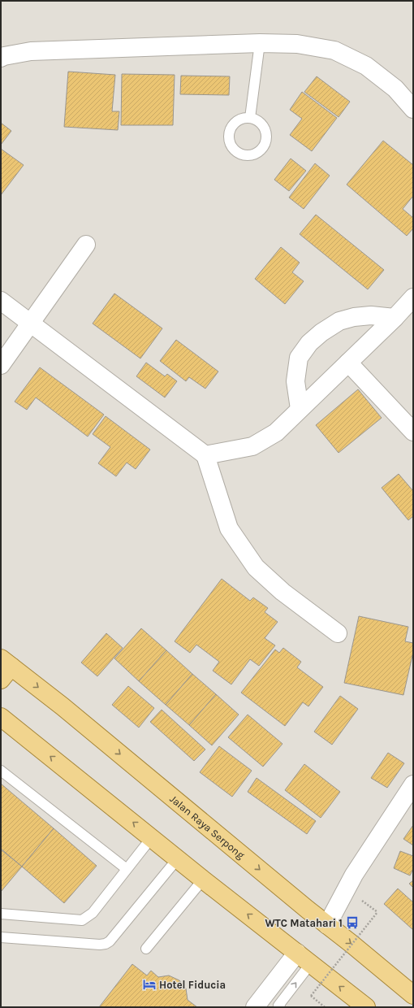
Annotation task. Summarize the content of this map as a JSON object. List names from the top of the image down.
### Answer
{
  "streets": {
    "main road": ["Jalan Raya Serpong"]
  },
  "places": {
    "bus stop": ["WTC Matahari 1"],
    "hotel": ["Hotel Fiducia"]
  }
}
